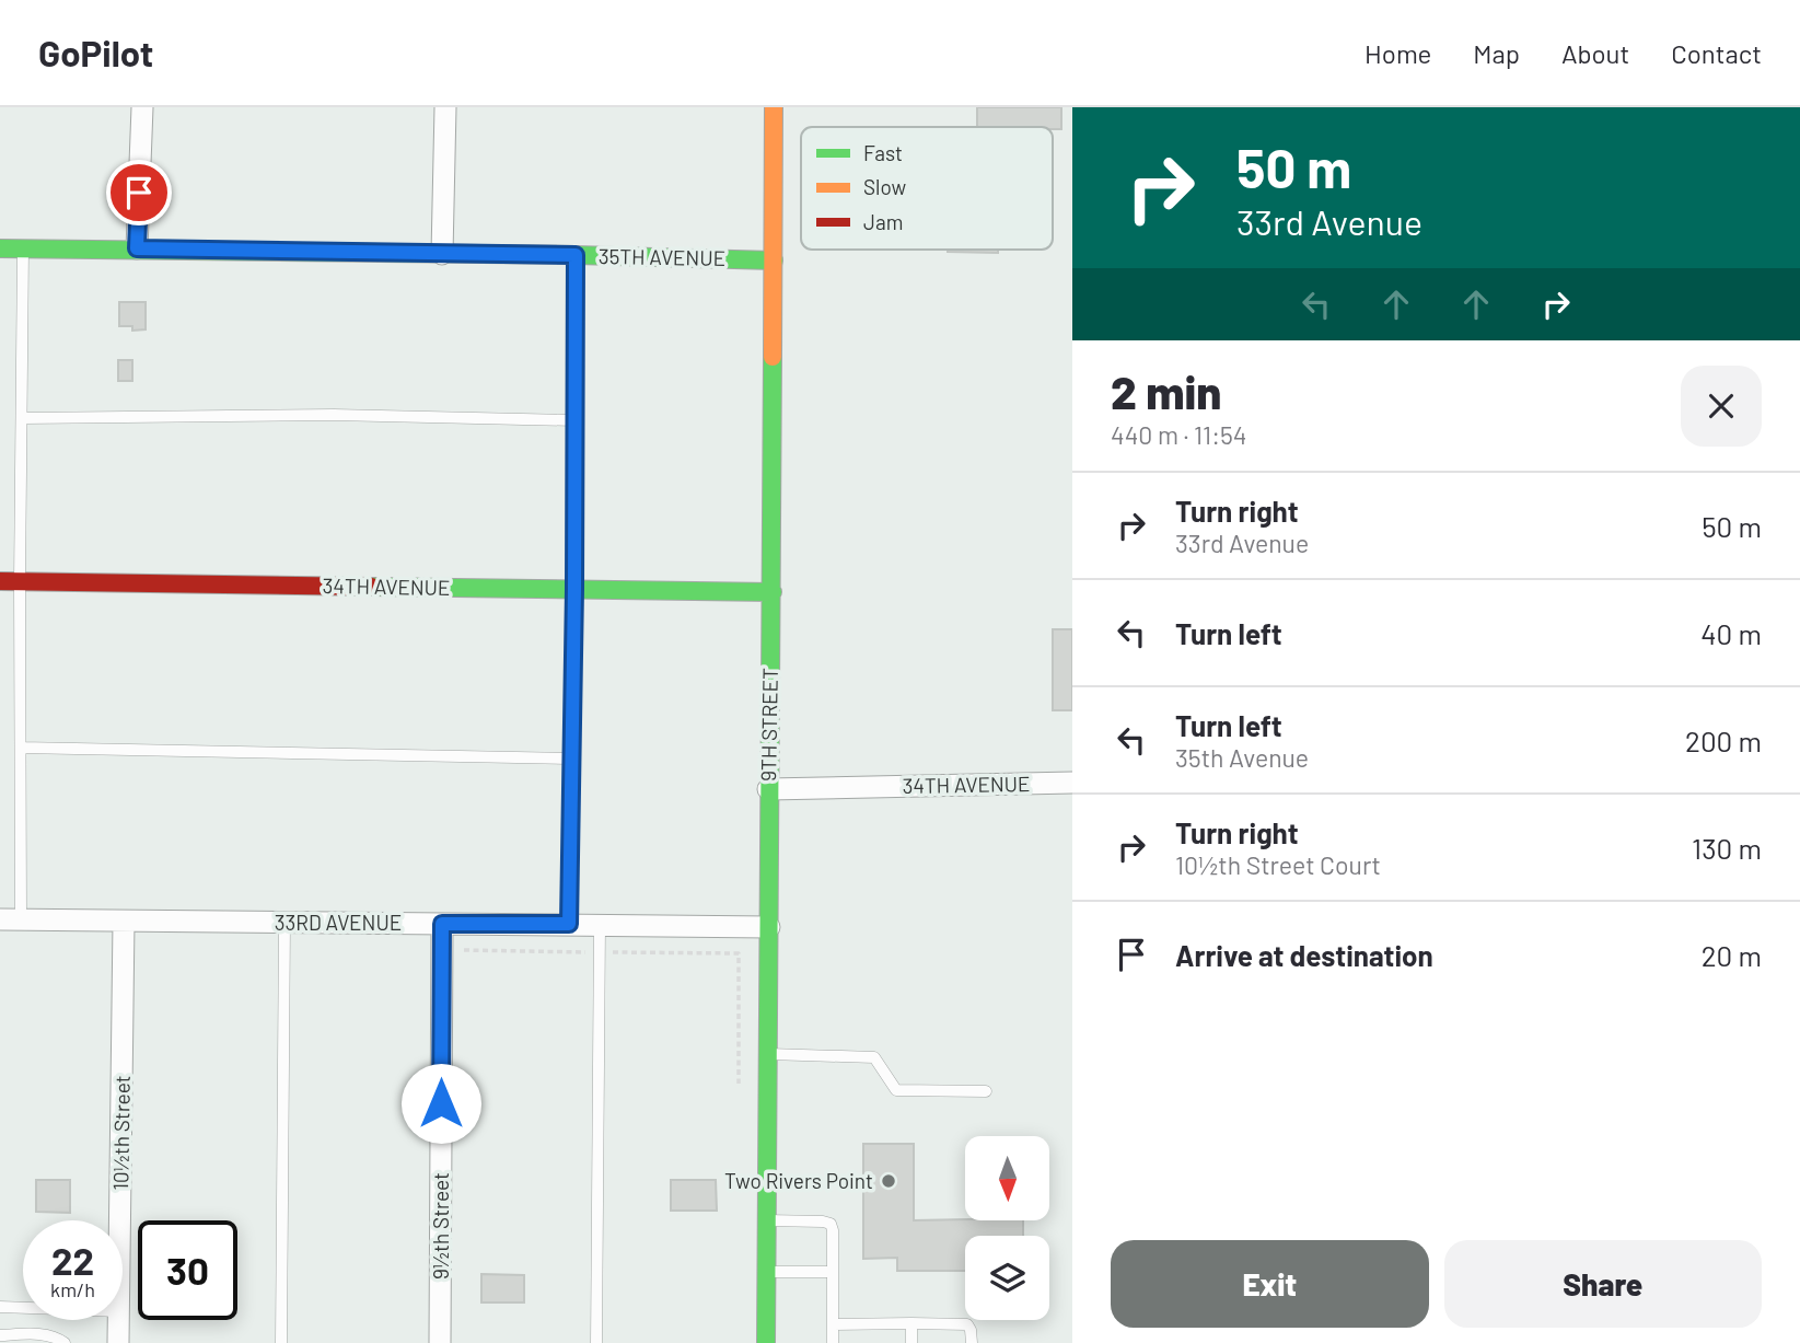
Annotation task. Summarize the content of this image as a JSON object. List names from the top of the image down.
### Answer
{
  "streets": {
    "street": [
      "35TH AVENUE",
      "34TH AVENUE",
      "9TH STREET",
      "33RD AVENUE",
      "10½th Street",
      "9½th Street"
    ]
  },
  "crossings": [
    ["35TH AVENUE", "9TH STREET"],
    ["34TH AVENUE", "9TH STREET"],
    ["9TH STREET", "33RD AVENUE"],
    ["33RD AVENUE", "10½th Street"],
    ["33RD AVENUE", "9½th Street"]
  ],
  "places": ["Two Rivers Point"],
  "legend": ["Fast", "Slow", "Jam"],
  "north": "bottom",
  "page": {
    "header": "GoPilot",
    "nav": [
      "Home",
      "Map",
      "About",
      "Contact"
    ],
    "turn": ["50 m", "33rd Avenue"],
    "heading": ["2 min", "440 m · 11:54"],
    "list": [
      {
        "name": "Turn right",
        "note": "33rd Avenue",
        "value": "50 m"
      },
      {
        "name": "Turn left",
        "value": "40 m"
      },
      {
        "name": "Turn left",
        "note": "35th Avenue",
        "value": "200 m"
      },
      {
        "name": "Turn right",
        "note": "10½th Street Court",
        "value": "130 m"
      },
      {
        "name": "Arrive at destination",
        "value": "20 m"
      }
    ],
    "speed": "22 km/h",
    "limit": "30",
    "buttons": ["Exit", "Share"]
  }
}
